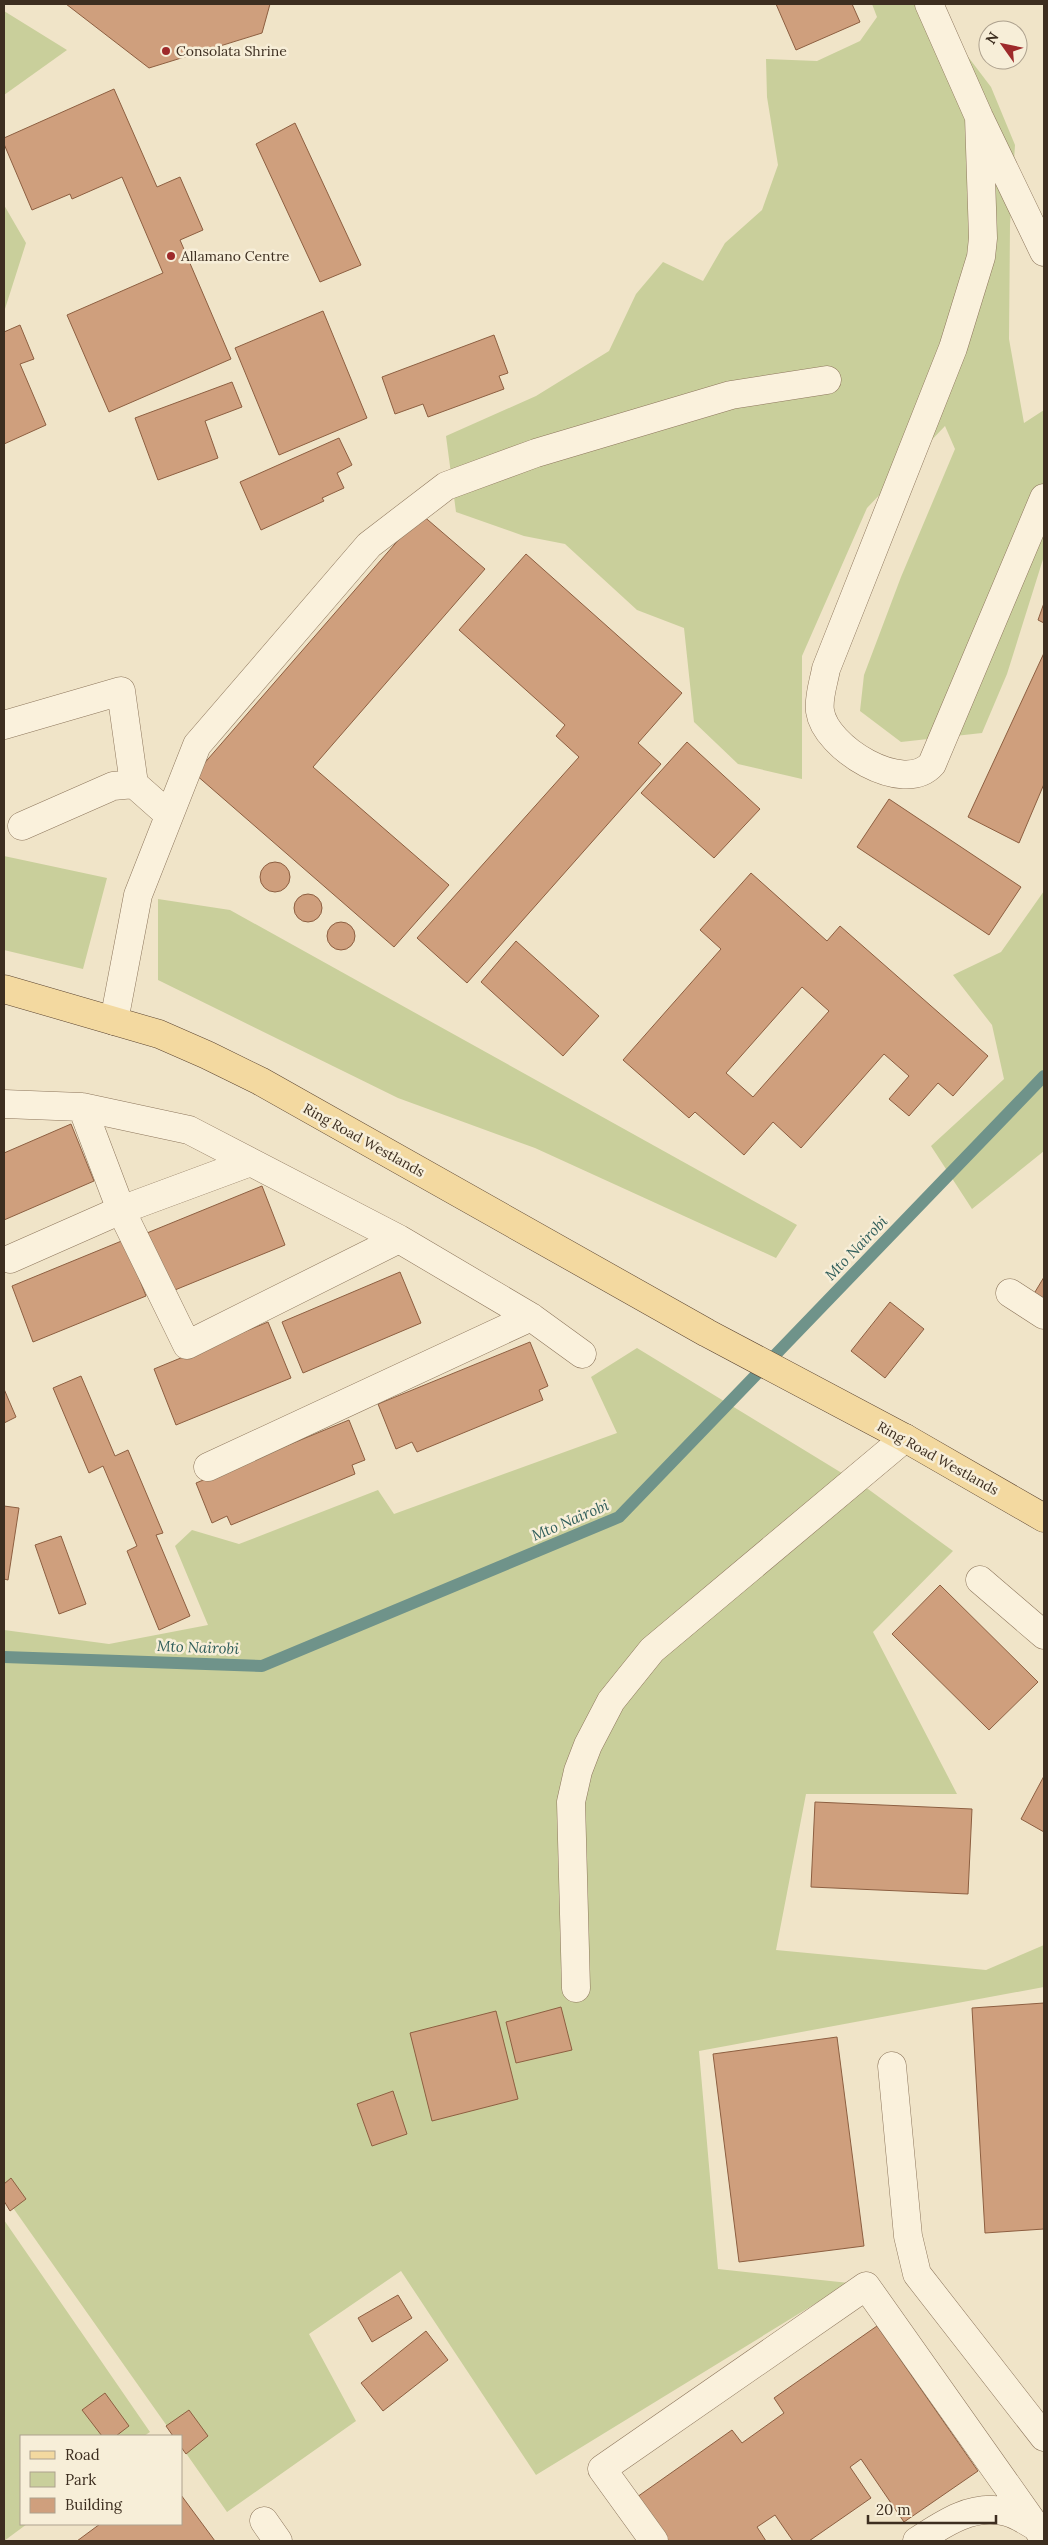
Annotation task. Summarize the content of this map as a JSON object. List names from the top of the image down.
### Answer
{
  "streets": {
    "main road": ["Ring Road Westlands"]
  },
  "water": ["Mto Nairobi"],
  "places": ["Consolata Shrine", "Allamano Centre"],
  "legend": ["Road", "Park", "Building"],
  "scale_bar": "20 m",
  "north": "top left"
}
